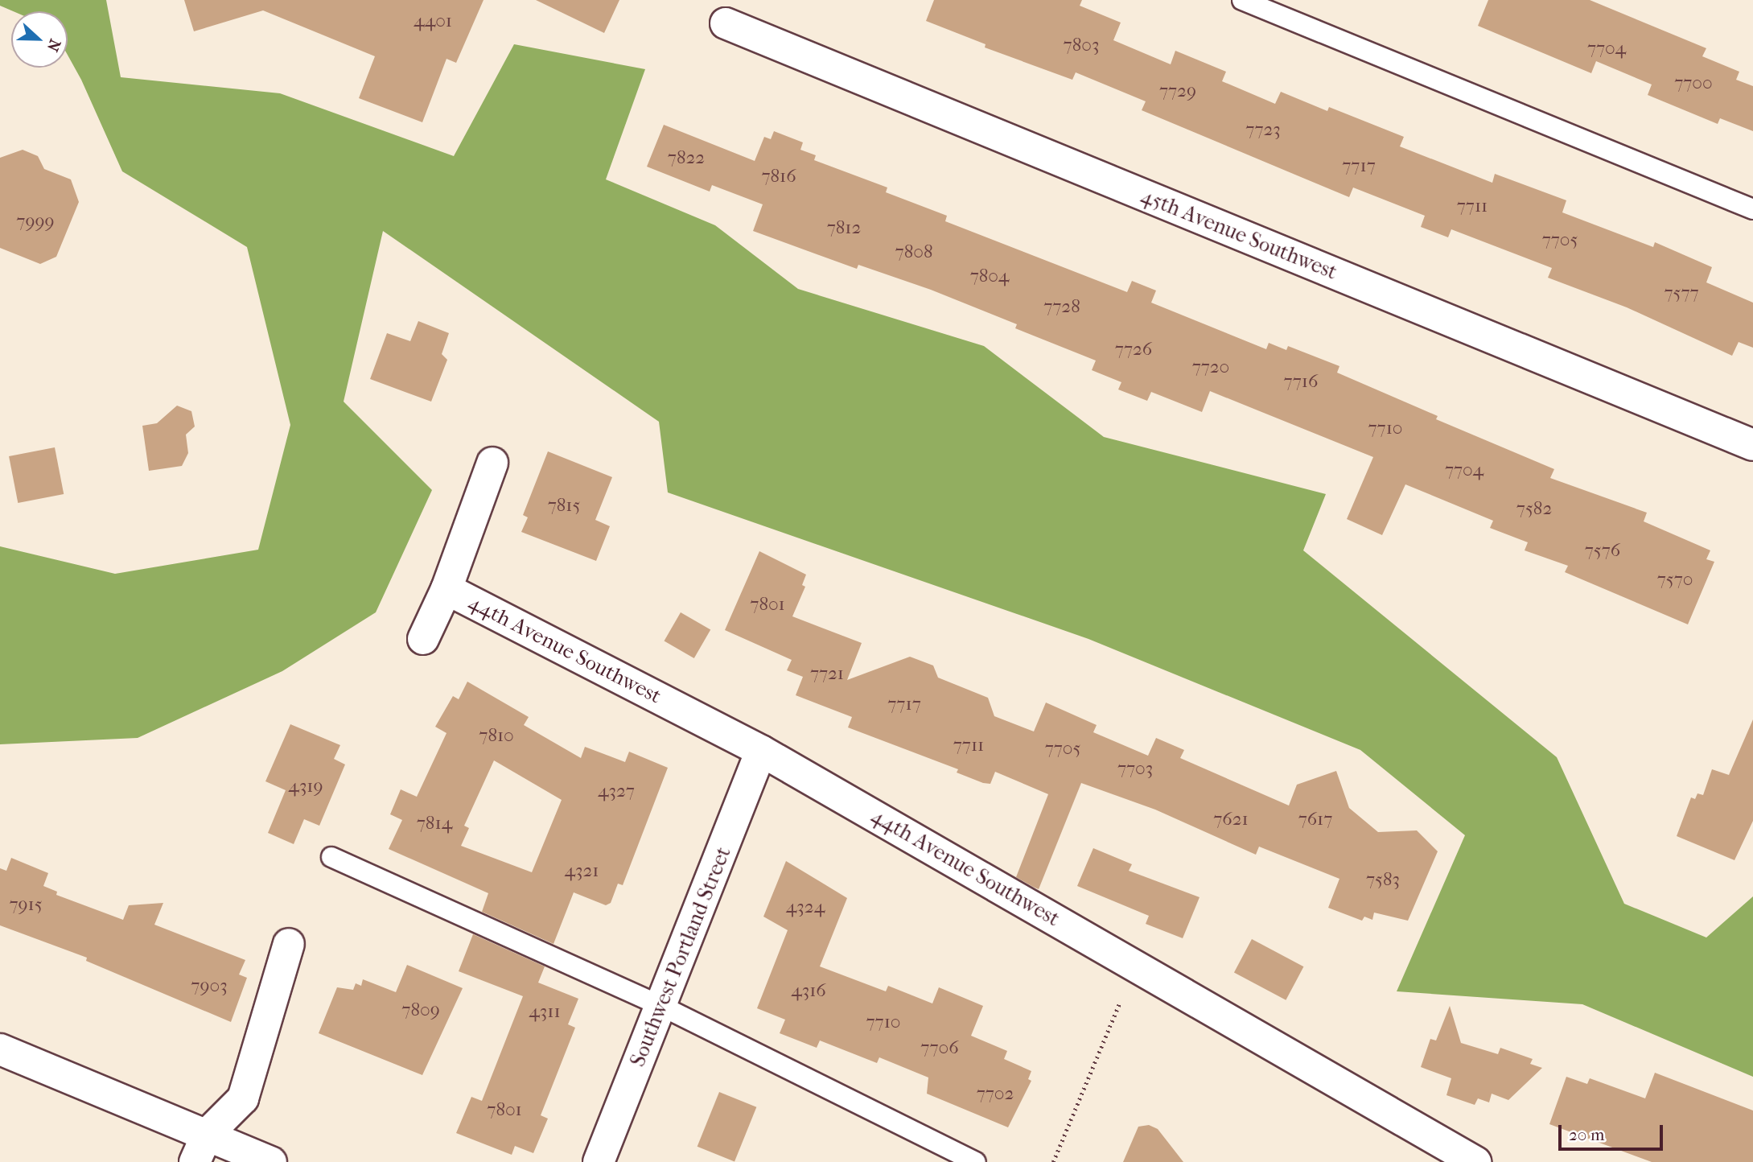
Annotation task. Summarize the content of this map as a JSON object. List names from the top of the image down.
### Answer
{
  "streets": {
    "street": ["45th Avenue Southwest", "44th Avenue Southwest", "Southwest Portland Street"]
  },
  "crossings": [
    ["44th Avenue Southwest", "Southwest Portland Street"]
  ],
  "house_numbers": [
    "4401",
    "7803",
    "7704",
    "7700",
    "7729",
    "7723",
    "7822",
    "7717",
    "7816",
    "7711",
    "7999",
    "7812",
    "7705",
    "7808",
    "7804",
    "7577",
    "7728",
    "7726",
    "7720",
    "7716",
    "7710",
    "7704",
    "7815",
    "7582",
    "7576",
    "7570",
    "7801",
    "7721",
    "7717",
    "7810",
    "7711",
    "7705",
    "7703",
    "4319",
    "4327",
    "7621",
    "7617",
    "7814",
    "4321",
    "7583",
    "7915",
    "4324",
    "7903",
    "4316",
    "7809",
    "4311",
    "7710",
    "7706",
    "7702",
    "7801"
  ],
  "scale_bar": "20 m",
  "north": "right"
}
